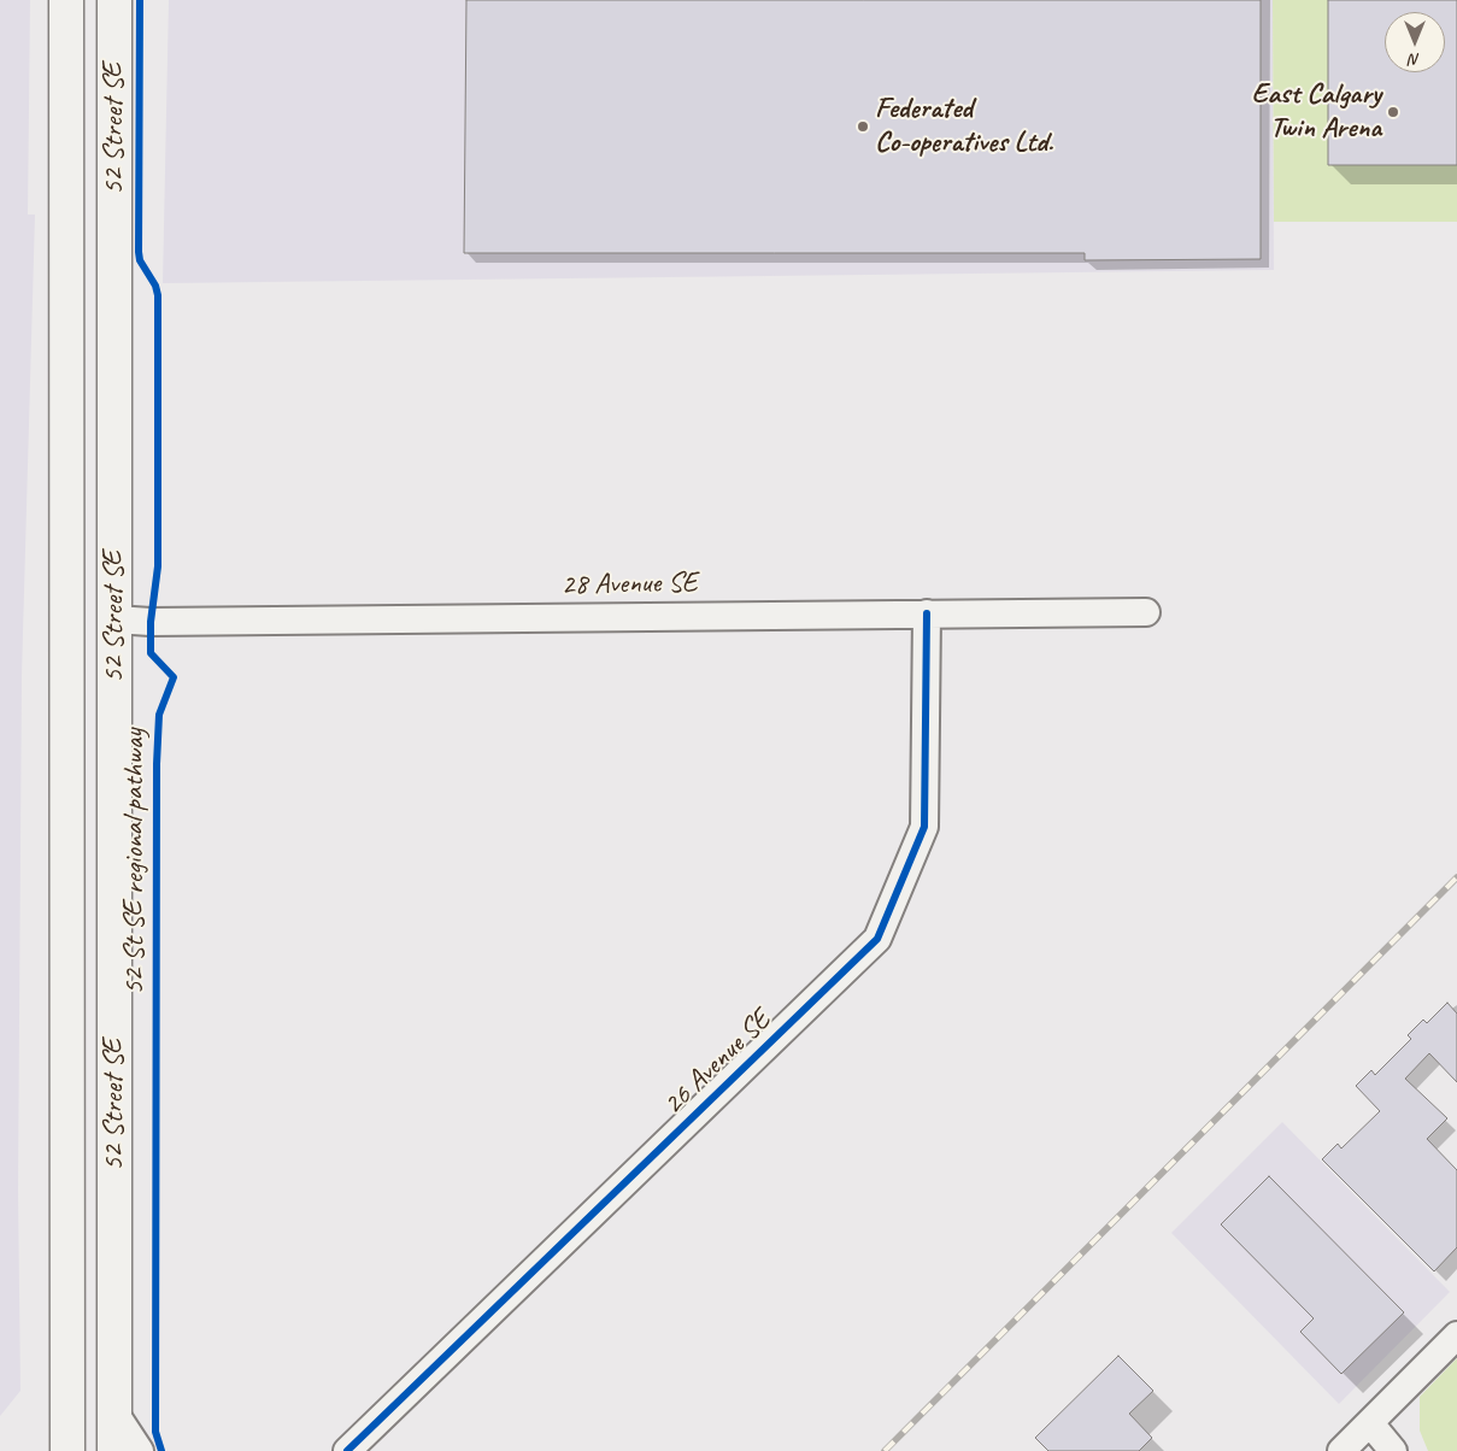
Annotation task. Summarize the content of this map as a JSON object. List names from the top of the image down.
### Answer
{
  "streets": {
    "main road": ["52 Street SE"],
    "street": ["28 Avenue SE", "26 Avenue SE"],
    "cycle path": ["52 St SE regional pathway"]
  },
  "crossings": [
    ["52 Street SE", "28 Avenue SE"],
    ["28 Avenue SE", "26 Avenue SE"]
  ],
  "places": ["East Calgary Twin Arena", "Federated Co-operatives Ltd."],
  "north": "bottom"
}
